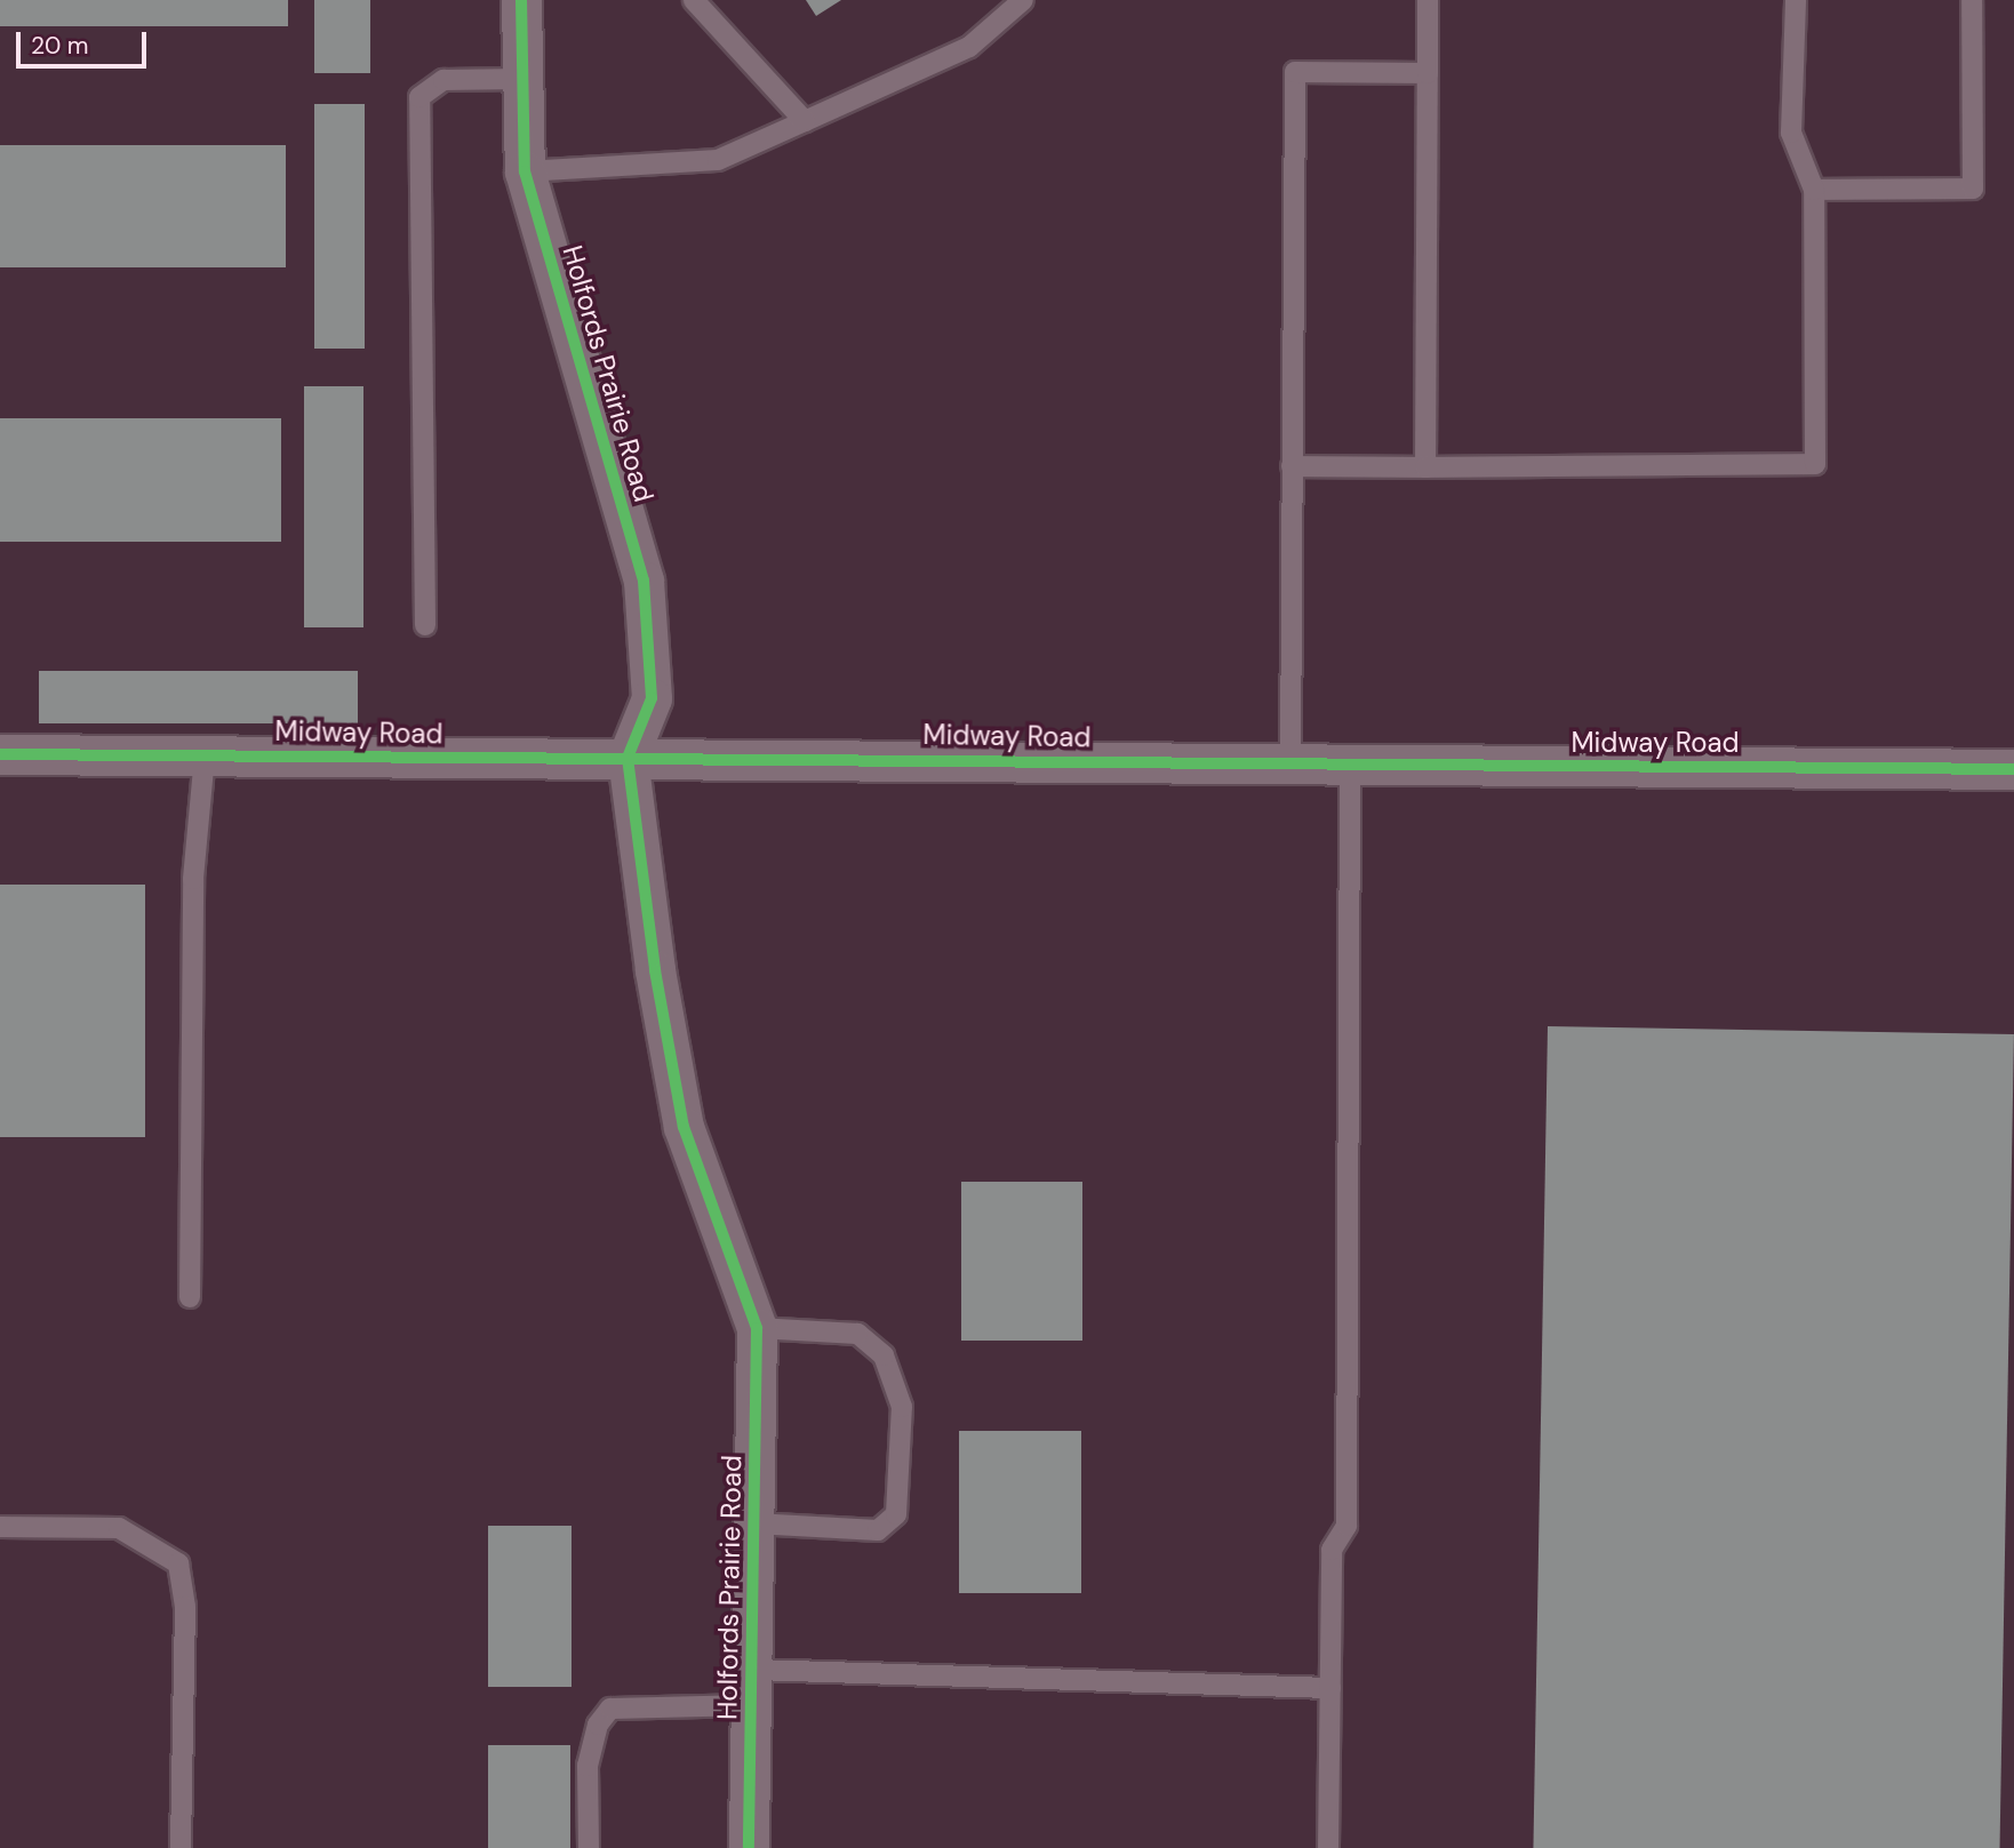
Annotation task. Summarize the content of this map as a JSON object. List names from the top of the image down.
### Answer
{
  "streets": {
    "street": ["Holfords Prairie Road", "Midway Road"]
  },
  "crossings": [
    ["Holfords Prairie Road", "Midway Road"]
  ],
  "scale_bar": "20 m"
}
